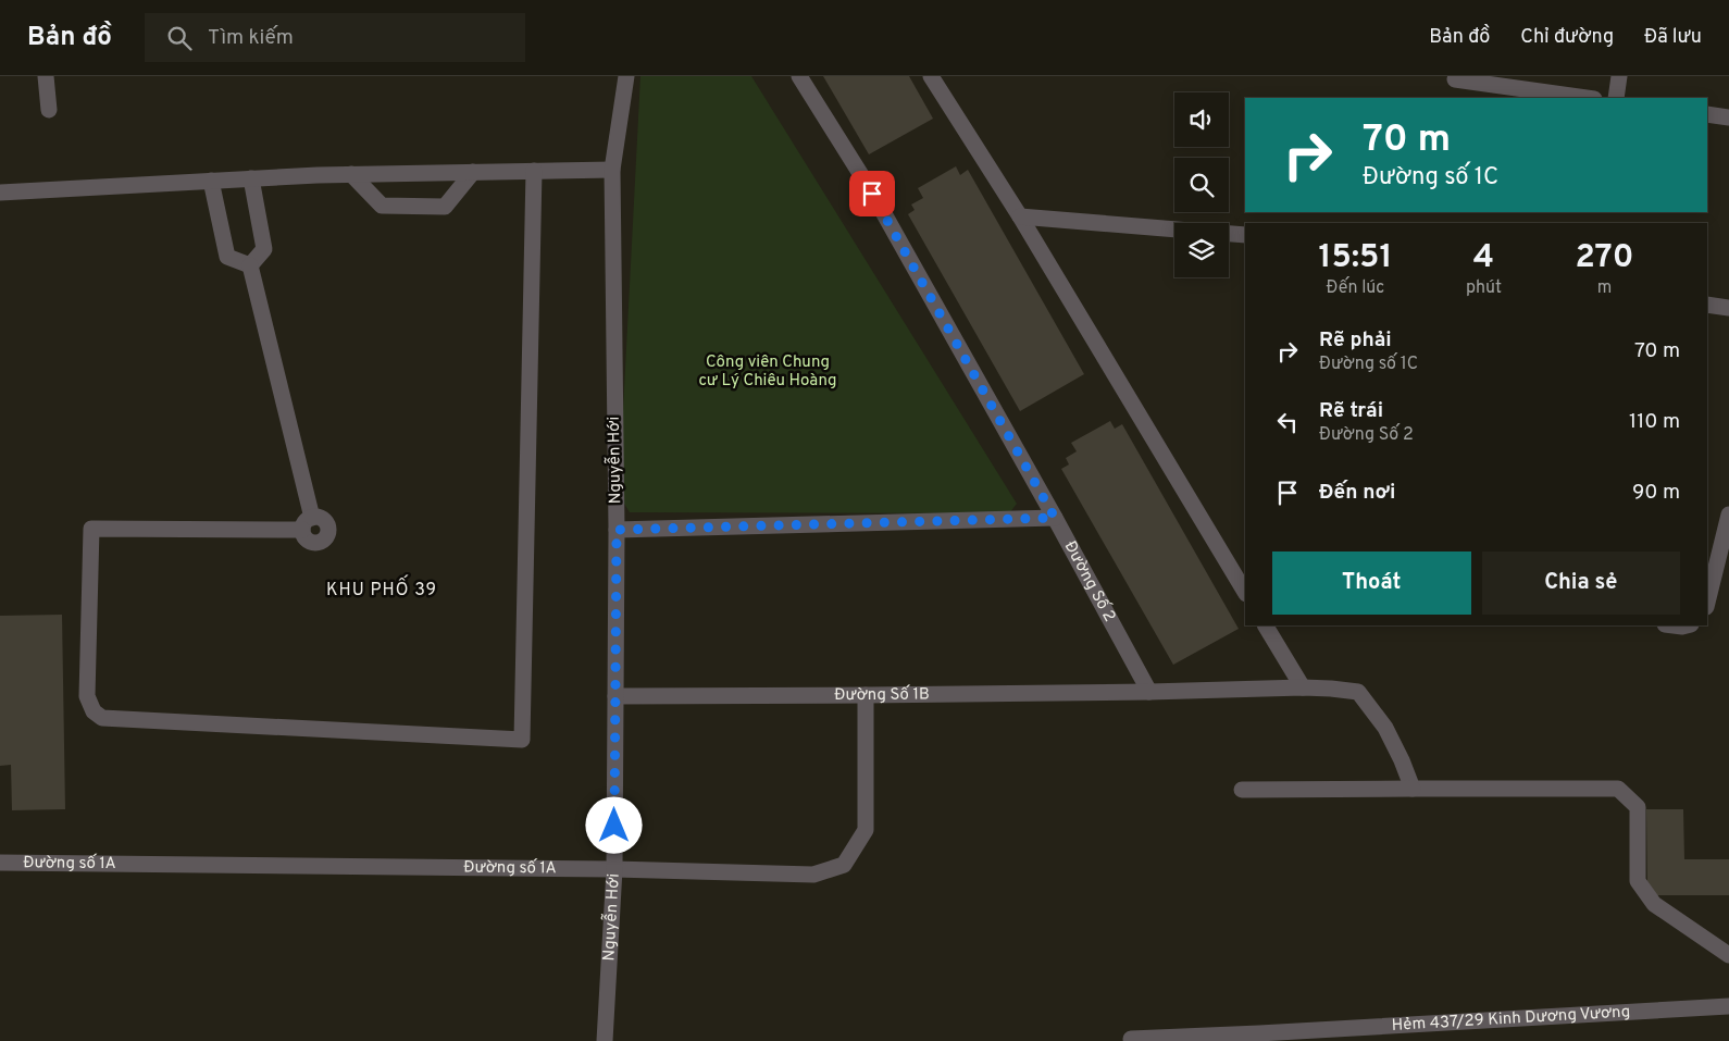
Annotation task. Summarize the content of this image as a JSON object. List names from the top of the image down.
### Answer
{
  "streets": {
    "street": [
      "Nguyễn Hới",
      "Đường Số 2",
      "Đường Số 1B",
      "Đường số 1A",
      "Hẻm 437/29 Kinh Dương Vương"
    ]
  },
  "crossings": [
    ["Nguyễn Hới", "Đường Số 1B"],
    ["Nguyễn Hới", "Đường số 1A"],
    ["Đường Số 2", "Đường Số 1B"],
    ["Đường Số 1B", "Đường số 1A"]
  ],
  "districts": ["KHU PHỐ 39"],
  "parks": ["Công viên Chung cư Lý Chiêu Hoàng"],
  "page": {
    "header": "Bản đồ",
    "search": "Tìm kiếm",
    "nav": ["Bản đồ", "Chỉ đường", "Đã lưu"],
    "turn": ["70 m", "Đường số 1C"],
    "eta": [
      "15:51",
      "Đến lúc",
      "4",
      "phút",
      "270",
      "m"
    ],
    "list": [
      {
        "name": "Rẽ phải",
        "note": "Đường số 1C",
        "value": "70 m"
      },
      {
        "name": "Rẽ trái",
        "note": "Đường Số 2",
        "value": "110 m"
      },
      {
        "name": "Đến nơi",
        "value": "90 m"
      }
    ],
    "buttons": ["Thoát", "Chia sẻ"]
  }
}
